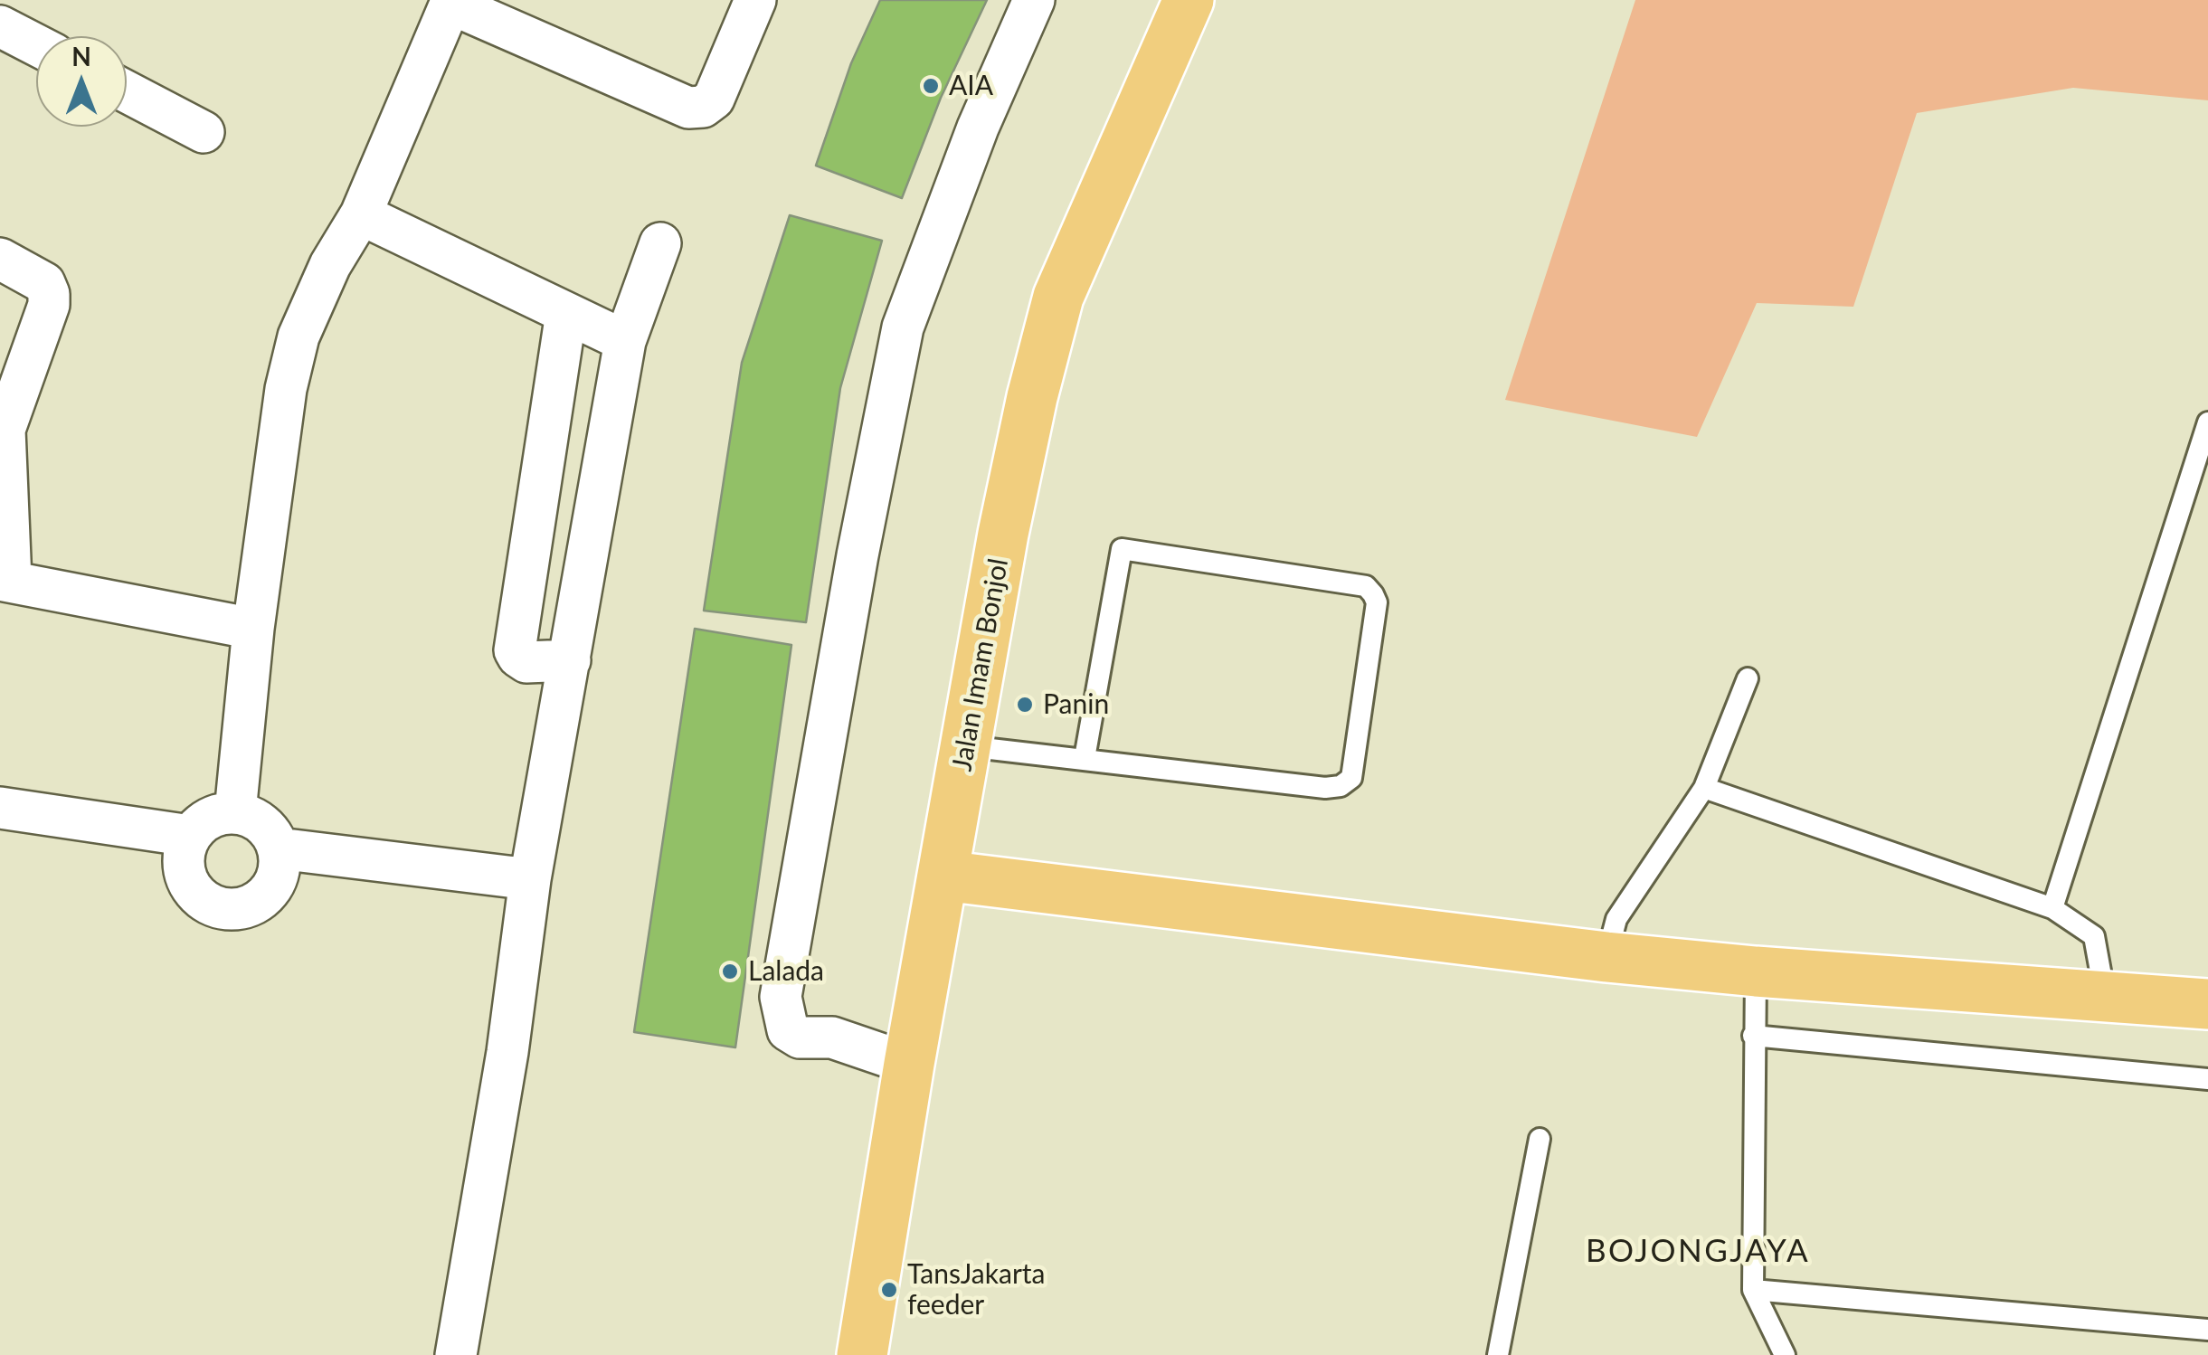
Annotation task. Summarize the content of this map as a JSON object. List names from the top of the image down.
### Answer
{
  "streets": {
    "main road": ["Jalan Imam Bonjol"]
  },
  "districts": ["BOJONGJAYA"],
  "places": [
    "AIA",
    "Panin",
    "Lalada",
    "TansJakarta feeder"
  ],
  "north": "top"
}
